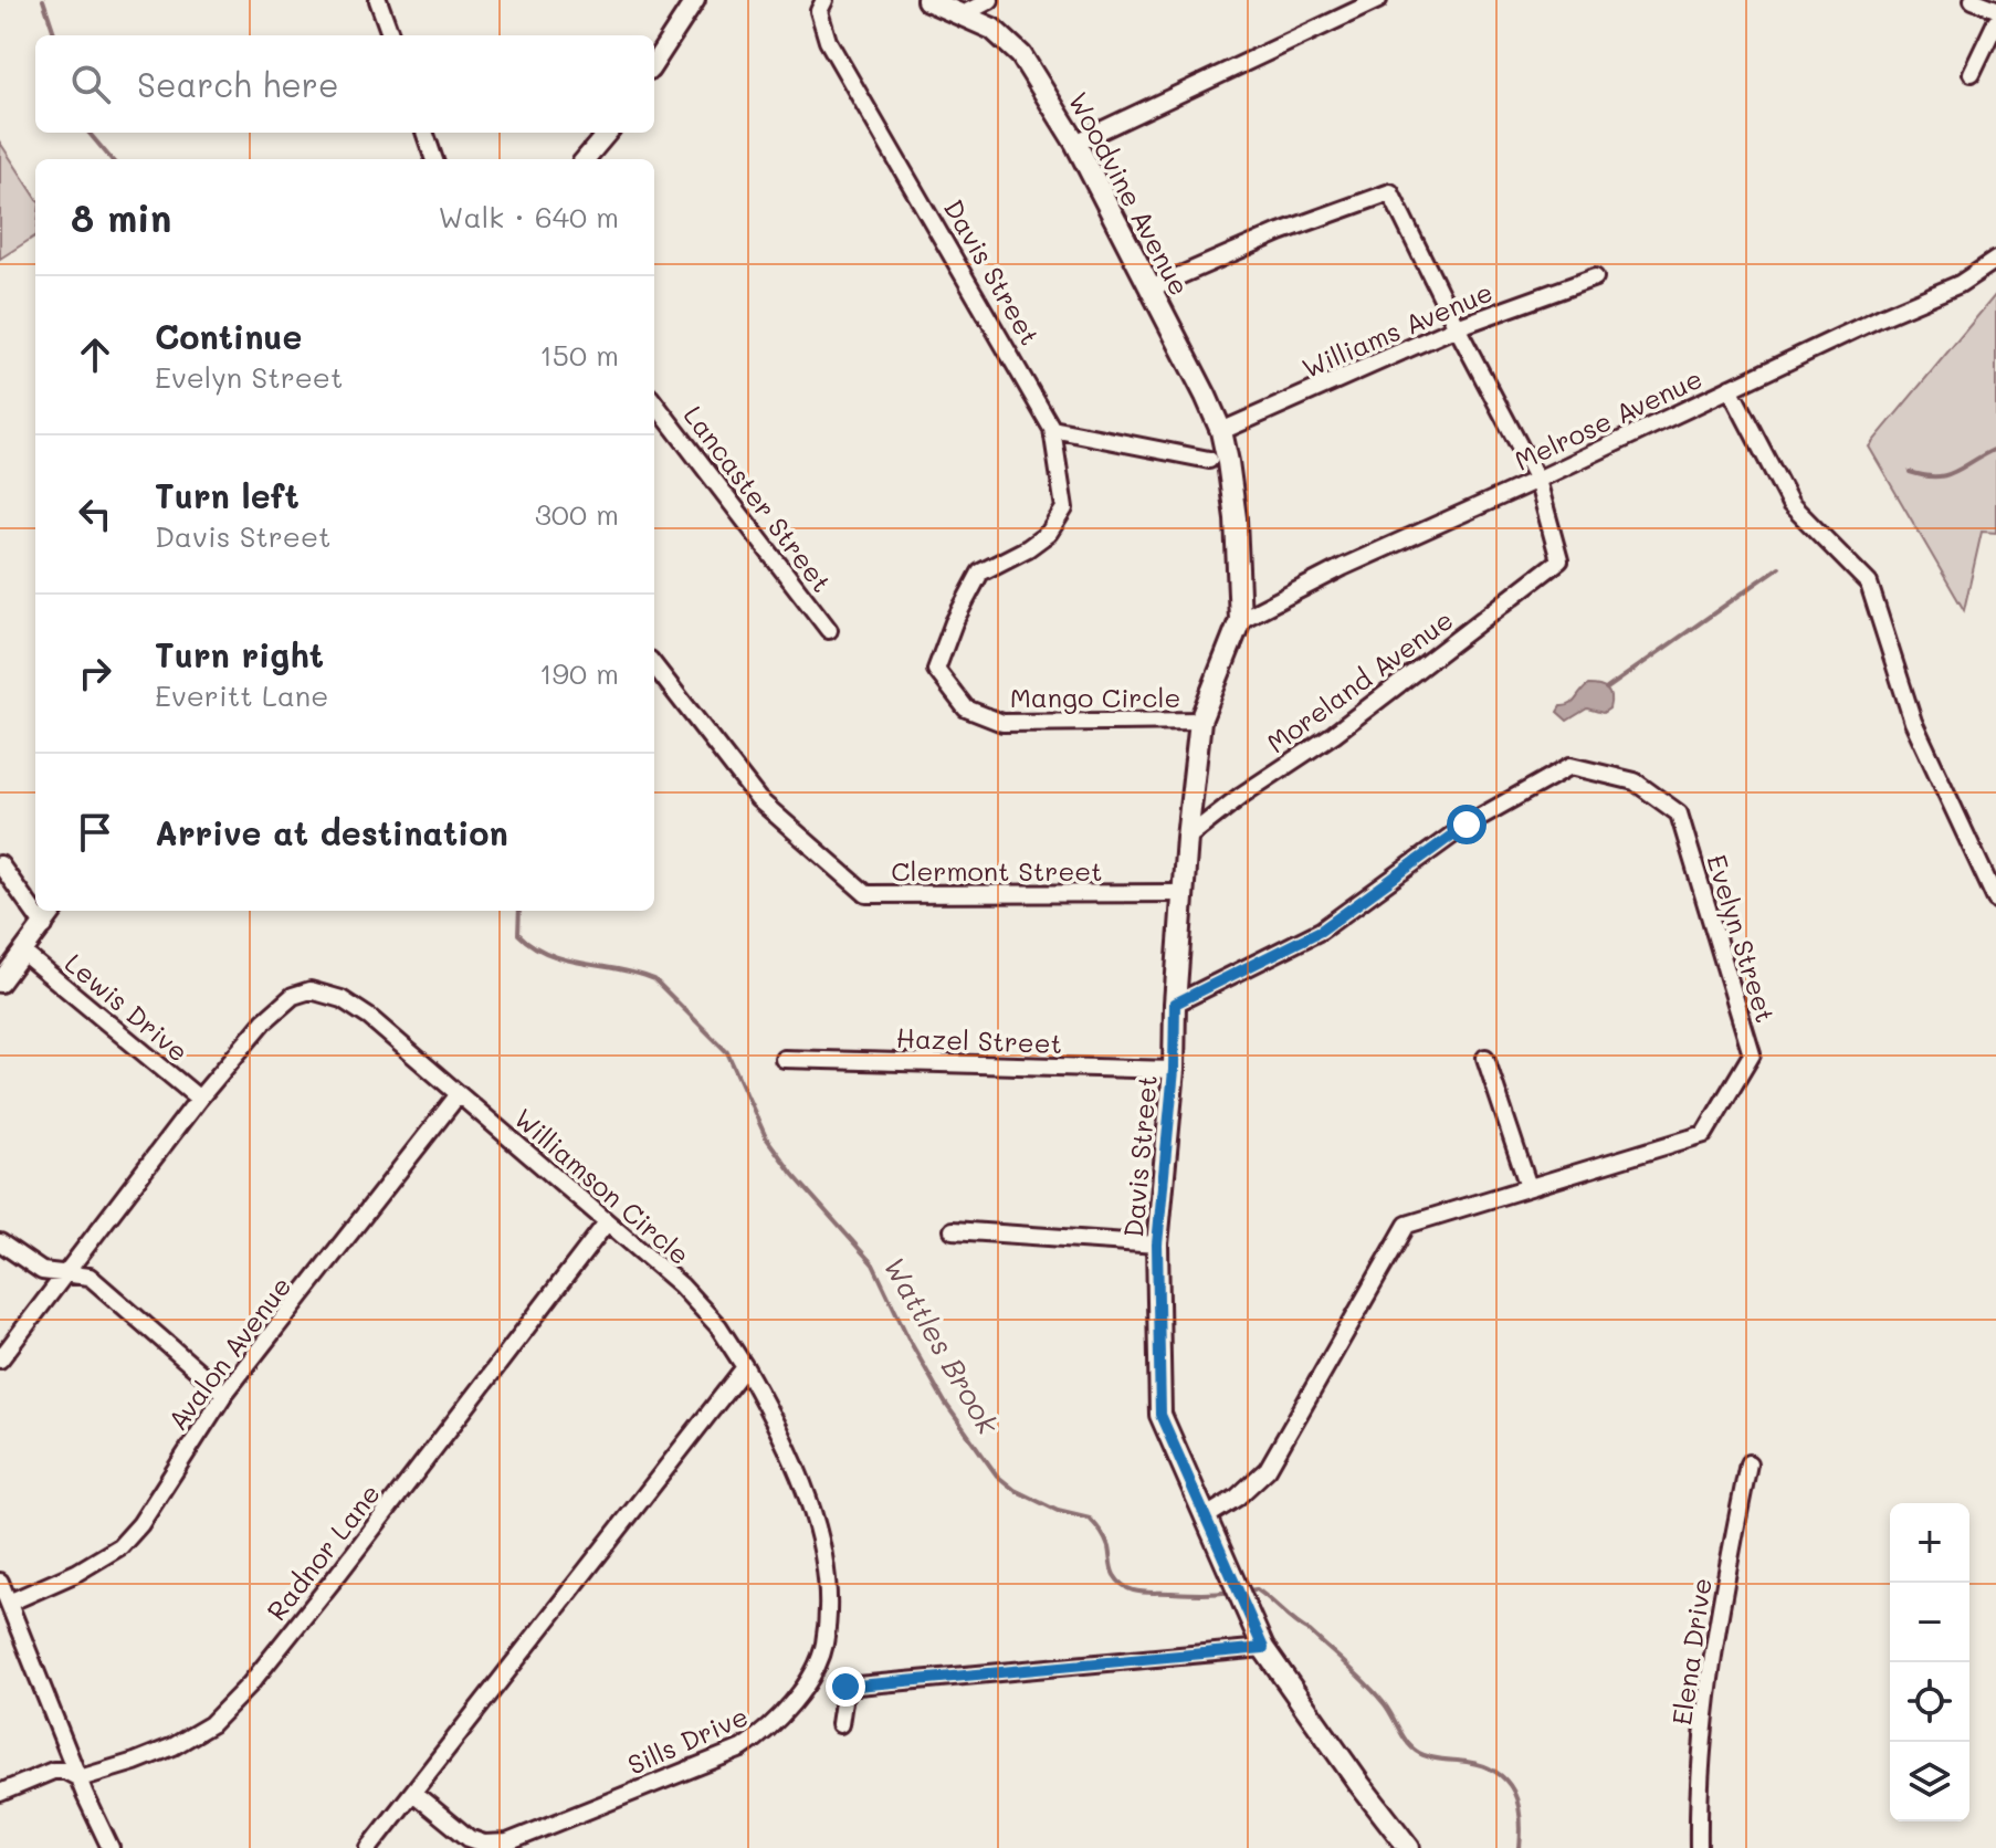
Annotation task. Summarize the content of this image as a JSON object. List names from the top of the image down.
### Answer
{
  "streets": {
    "main road": ["Woodvine Avenue", "Davis Street"],
    "street": [
      "Williams Avenue",
      "Melrose Avenue",
      "Lancaster Street",
      "Moreland Avenue",
      "Mango Circle",
      "Clermont Street",
      "Evelyn Street",
      "Lewis Drive",
      "Hazel Street",
      "Williamson Circle",
      "Avalon Avenue",
      "Radnor Lane",
      "Elena Drive",
      "Sills Drive"
    ]
  },
  "crossings": [
    ["Woodvine Avenue", "Davis Street"],
    ["Woodvine Avenue", "Williams Avenue"],
    ["Davis Street", "Melrose Avenue"],
    ["Davis Street", "Moreland Avenue"],
    ["Davis Street", "Mango Circle"],
    ["Davis Street", "Clermont Street"],
    ["Davis Street", "Evelyn Street"],
    ["Davis Street", "Hazel Street"],
    ["Melrose Avenue", "Moreland Avenue"],
    ["Lewis Drive", "Williamson Circle"],
    ["Williamson Circle", "Avalon Avenue"],
    ["Williamson Circle", "Radnor Lane"],
    ["Williamson Circle", "Sills Drive"]
  ],
  "water": ["Wattles Brook"],
  "page": {
    "search": "Search here",
    "heading": ["8 min", "Walk · 640 m"],
    "list": [
      ["Continue", "Evelyn Street", "150 m"],
      ["Turn left", "Davis Street", "300 m"],
      ["Turn right", "Everitt Lane", "190 m"],
      "Arrive at destination"
    ],
    "map_buttons": ["+", "−"]
  }
}
